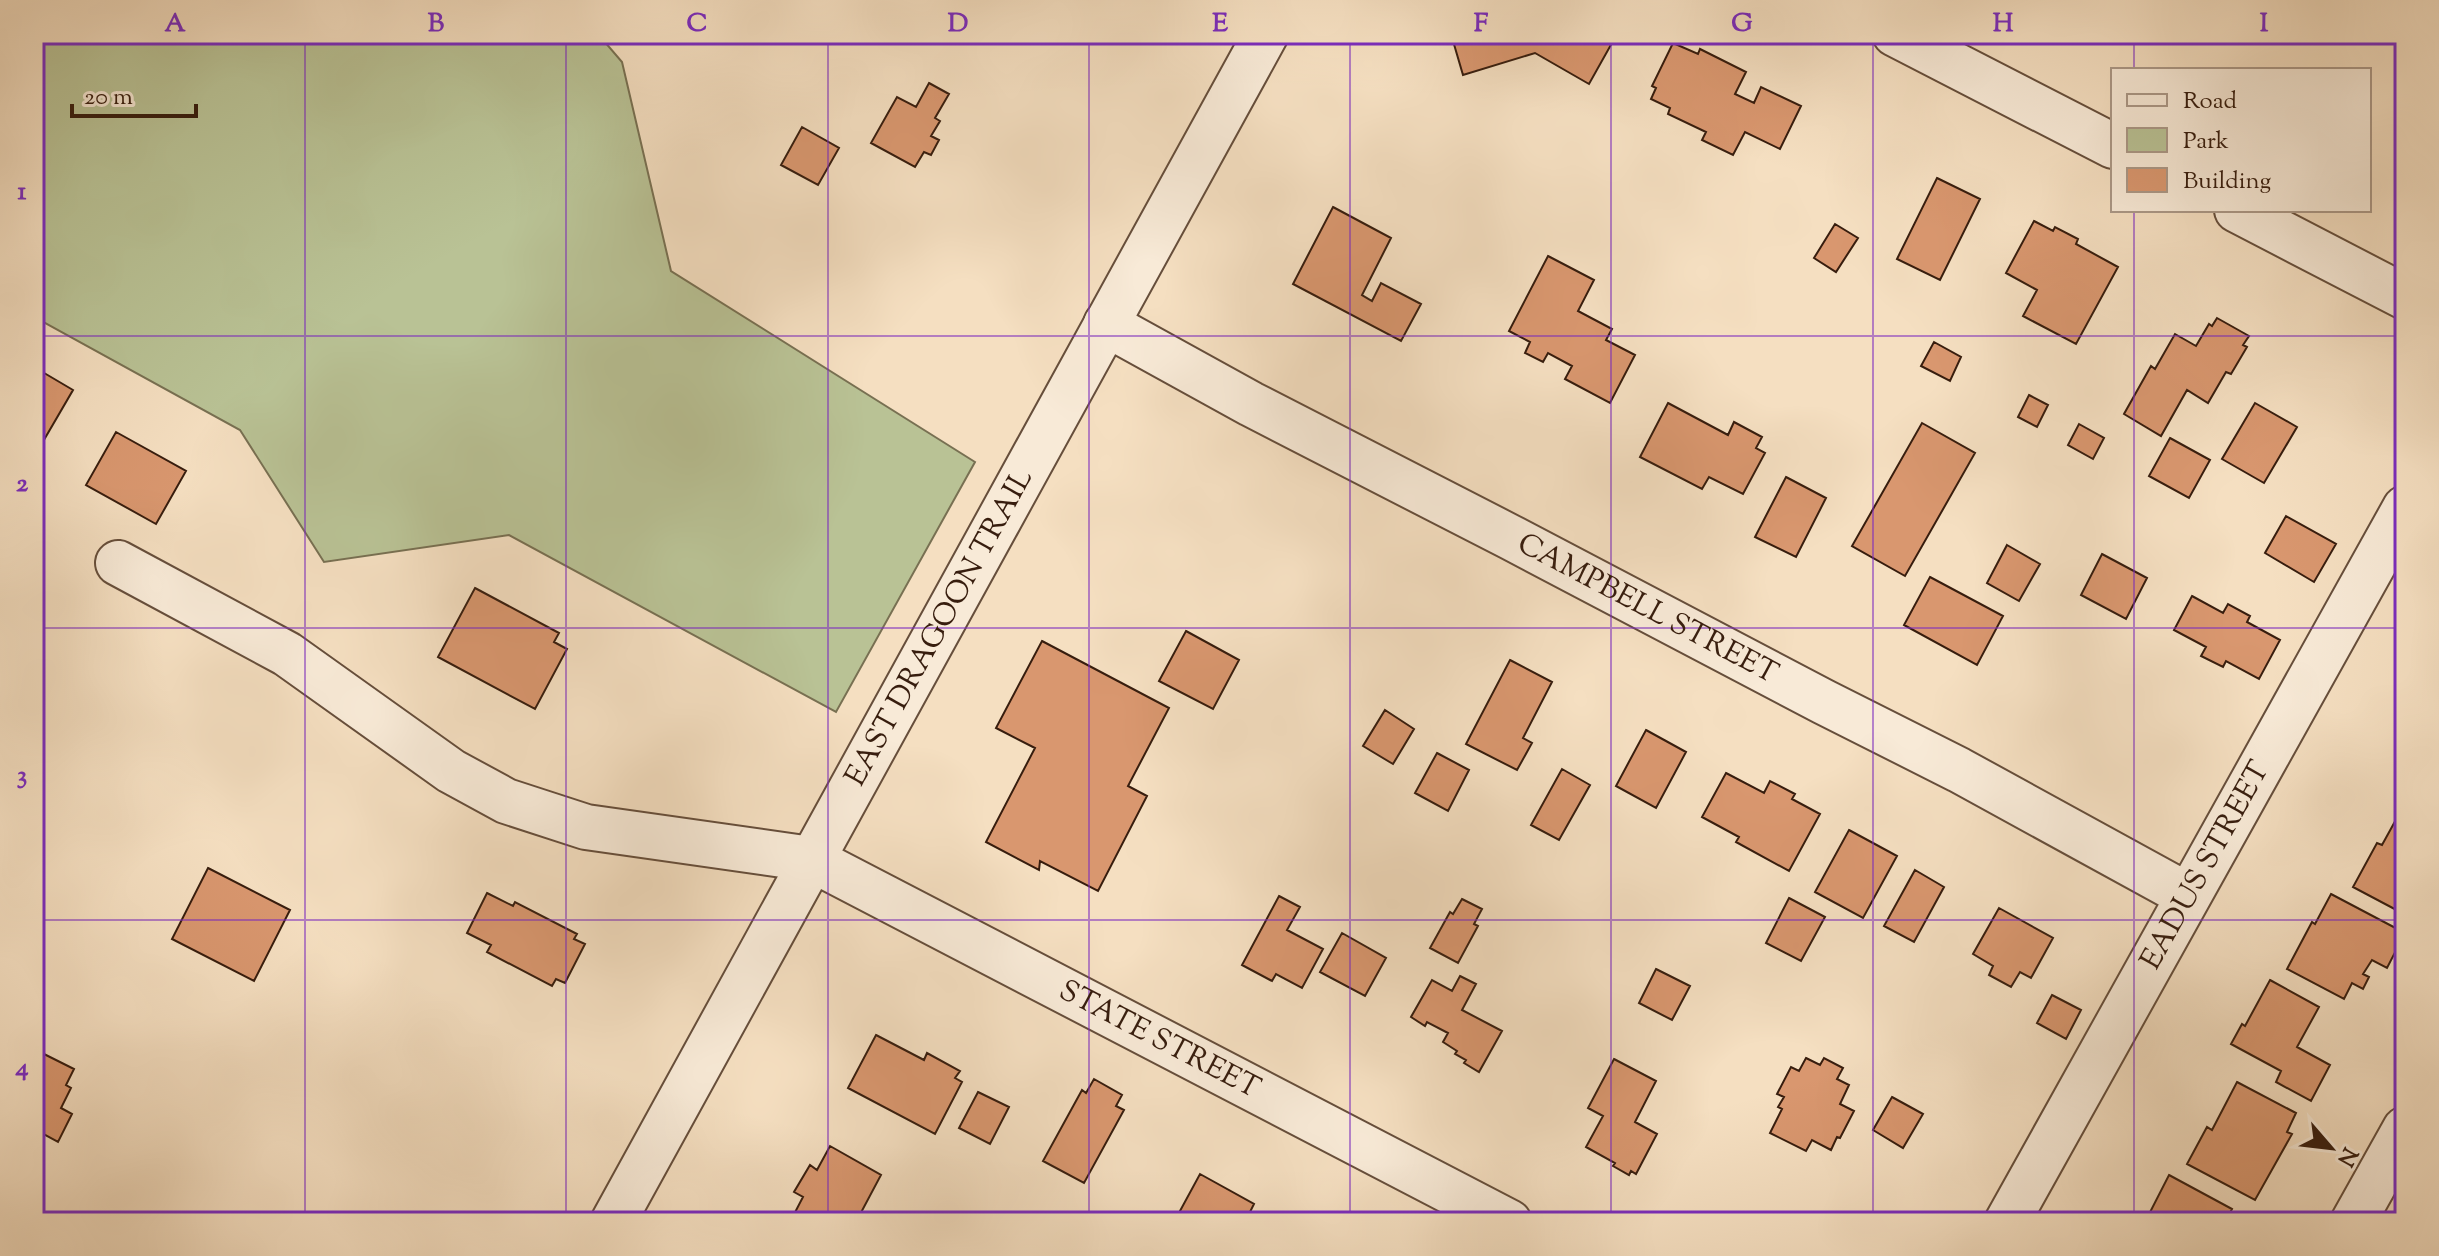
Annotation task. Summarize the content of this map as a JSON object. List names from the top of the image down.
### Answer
{
  "streets": {
    "street": [
      "CAMPBELL STREET",
      "EAST DRAGOON TRAIL",
      "EADUS STREET",
      "STATE STREET"
    ]
  },
  "crossings": [
    ["CAMPBELL STREET", "EAST DRAGOON TRAIL"],
    ["CAMPBELL STREET", "EADUS STREET"],
    ["EAST DRAGOON TRAIL", "STATE STREET"]
  ],
  "legend": ["Road", "Park", "Building"],
  "scale_bar": "20 m",
  "north": "bottom right",
  "grid": {
    "columns": [
      "A",
      "B",
      "C",
      "D",
      "E",
      "F",
      "G",
      "H",
      "I"
    ],
    "rows": [
      "1",
      "2",
      "3",
      "4"
    ]
  }
}
